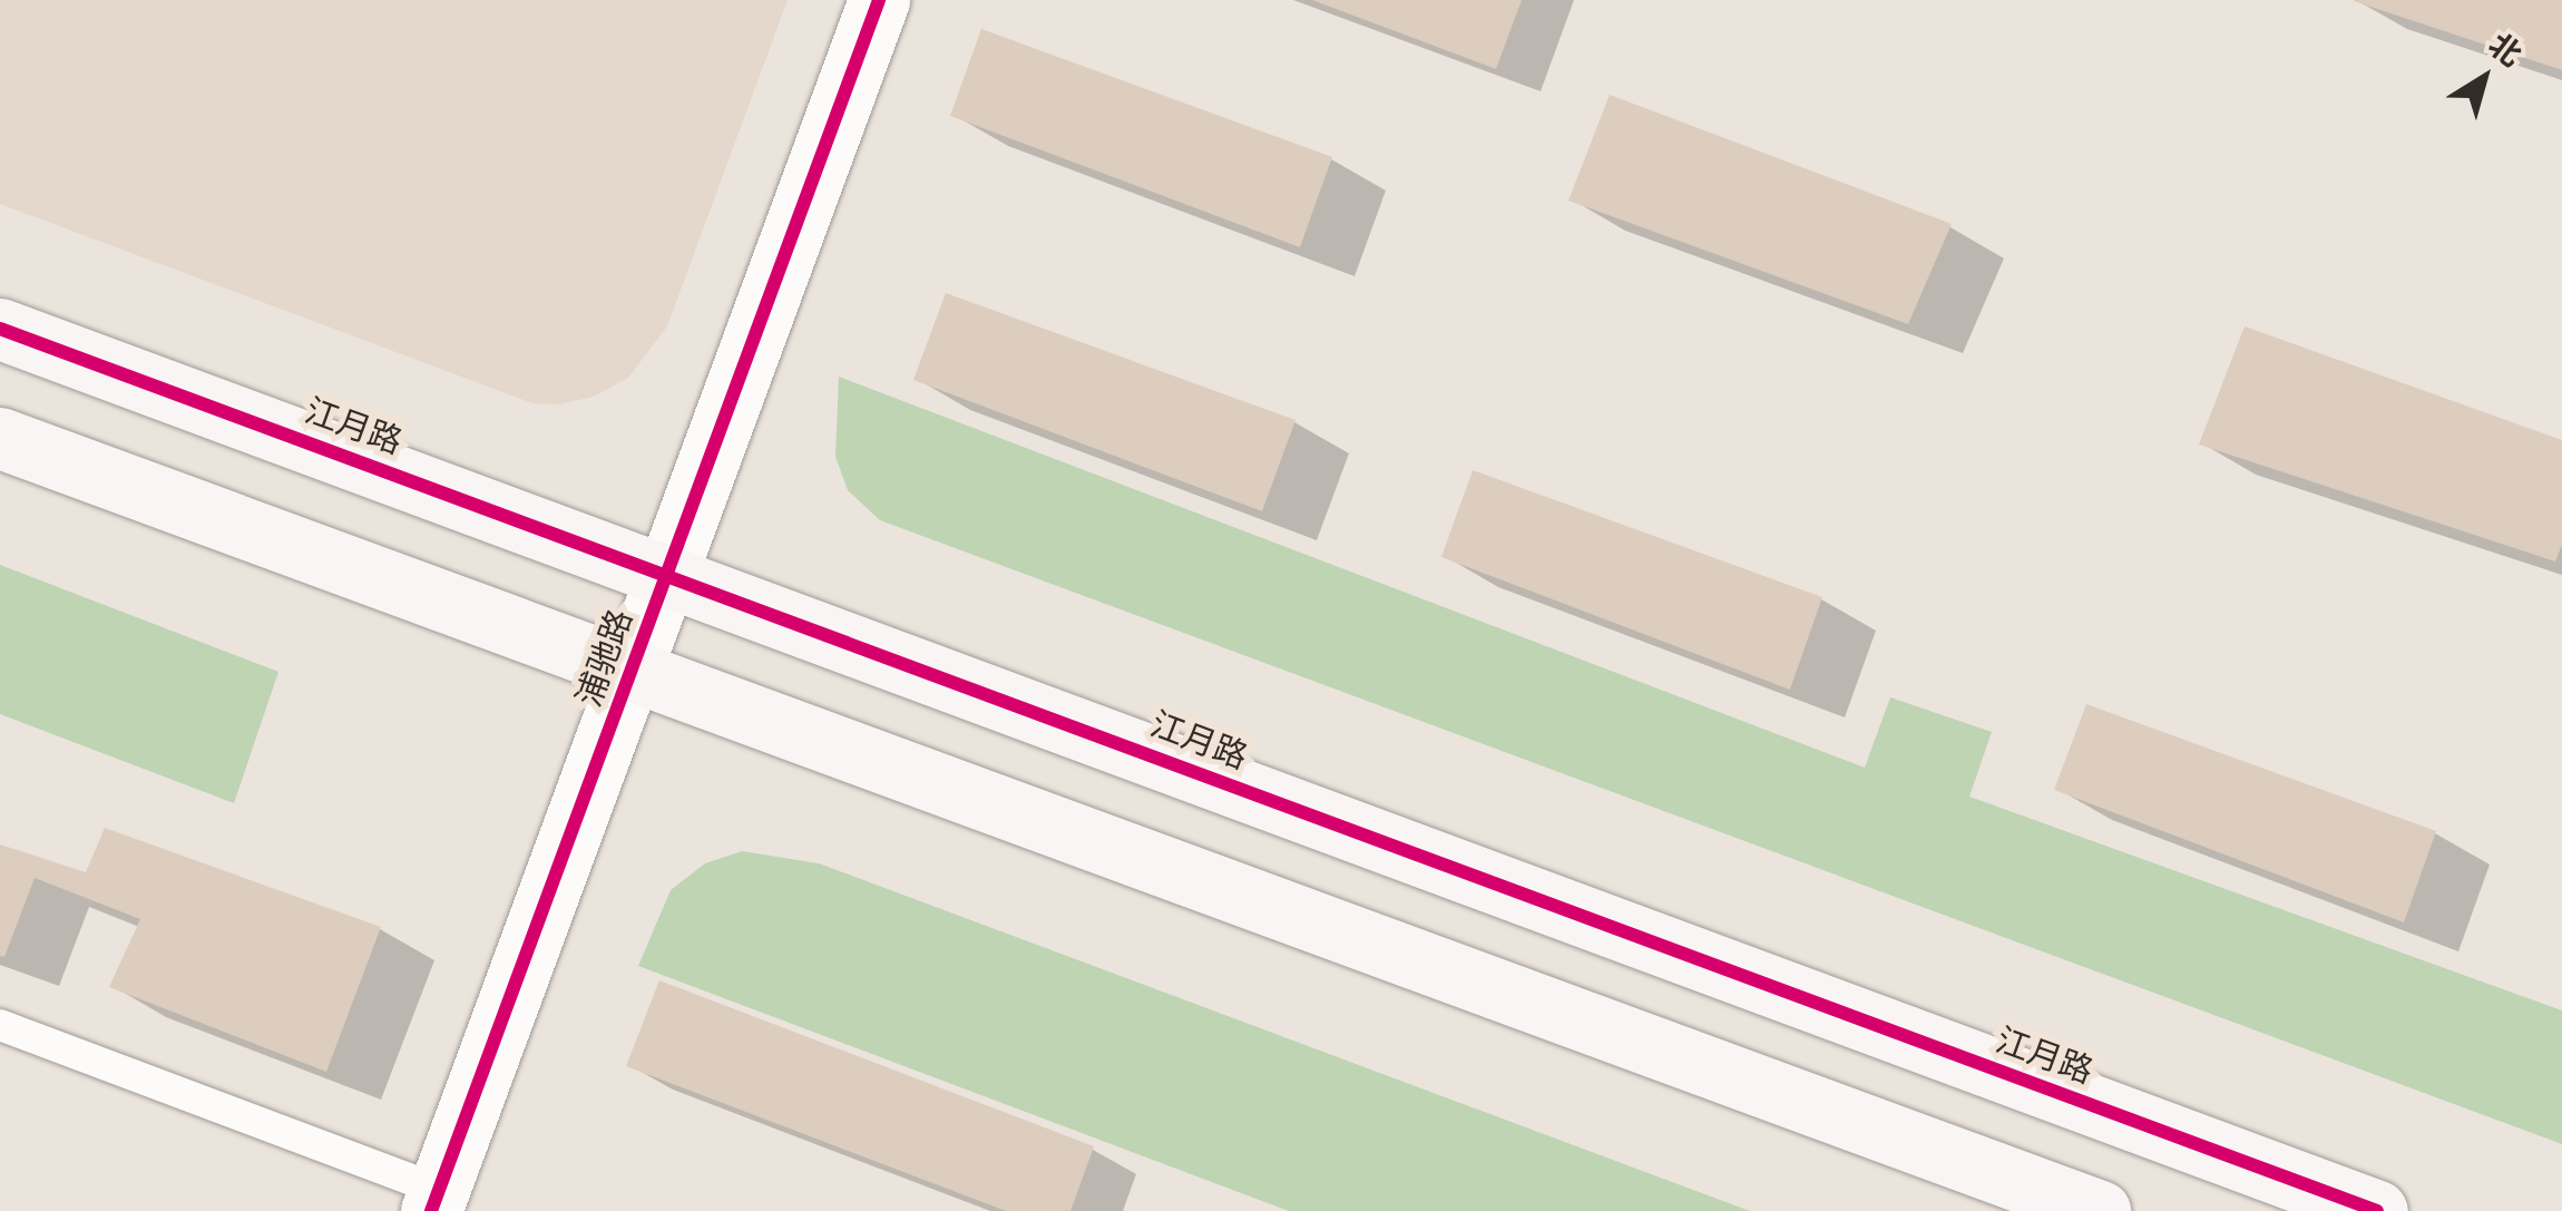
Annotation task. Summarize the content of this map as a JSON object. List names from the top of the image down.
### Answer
{
  "streets": {
    "street": ["江月路", "浦驰路"]
  },
  "crossings": [
    ["江月路", "浦驰路"]
  ],
  "north": "top right"
}
